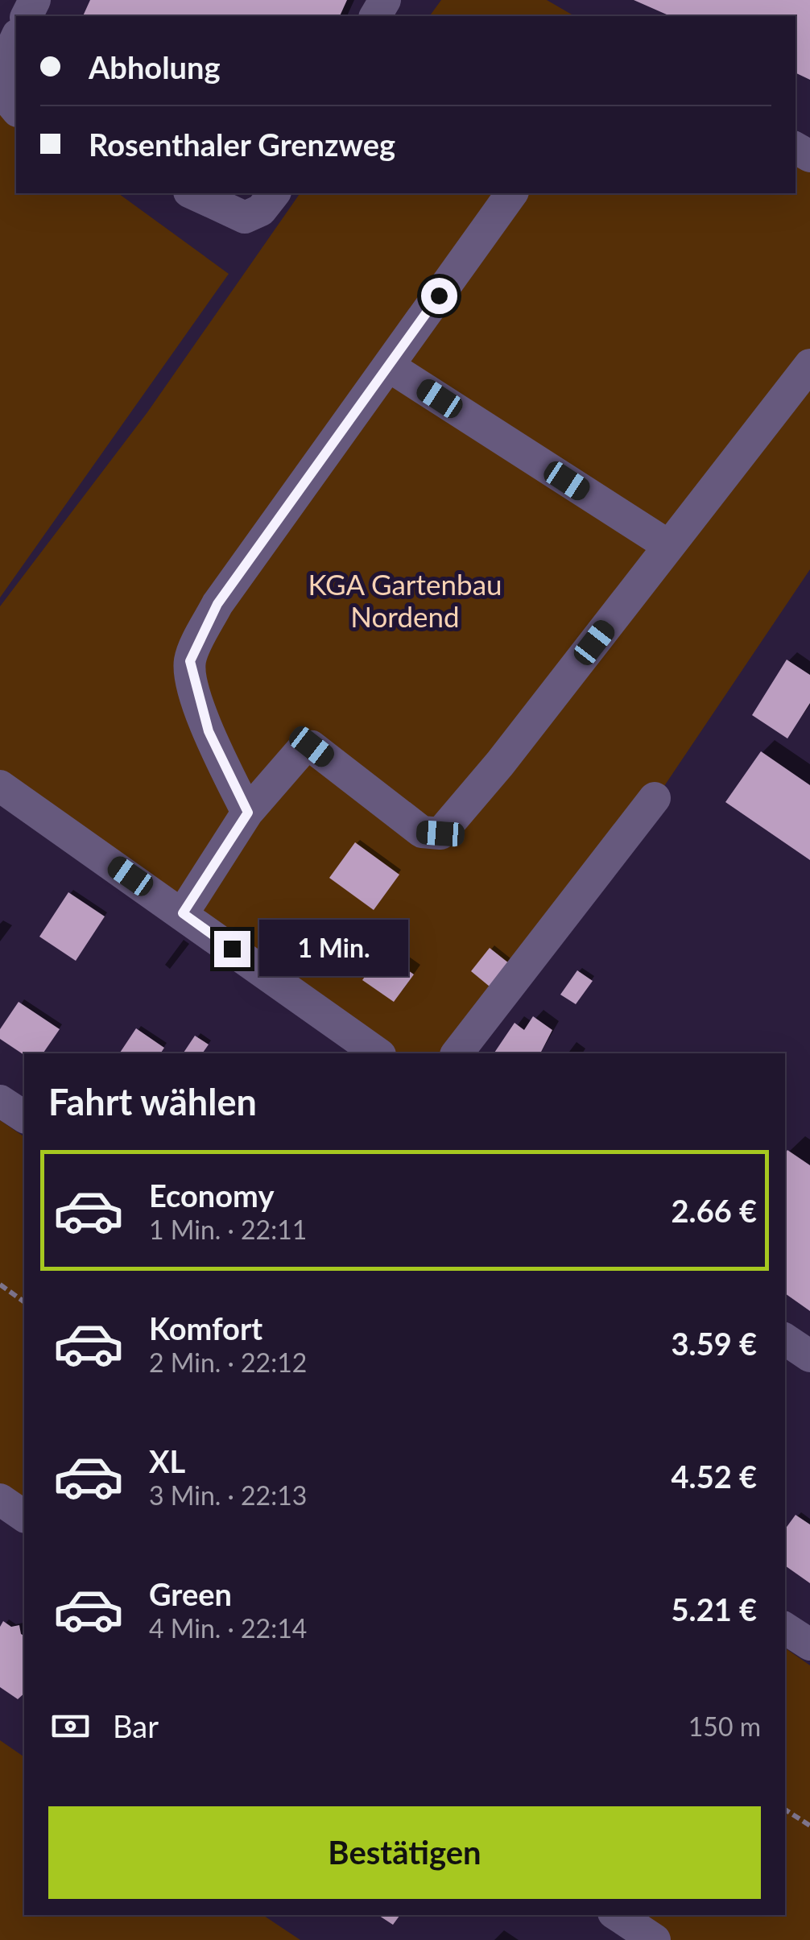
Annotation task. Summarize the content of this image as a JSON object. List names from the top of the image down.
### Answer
{
  "parks": ["KGA Gartenbau Nordend"],
  "page": {
    "banner": ["Abholung", "Rosenthaler Grenzweg"],
    "bubble": "1 Min.",
    "heading": "Fahrt wählen",
    "list": [
      {
        "name": "Economy",
        "note": "1 Min. · 22:11",
        "value": "2.66 €"
      },
      {
        "name": "Komfort",
        "note": "2 Min. · 22:12",
        "value": "3.59 €"
      },
      {
        "name": "XL",
        "note": "3 Min. · 22:13",
        "value": "4.52 €"
      },
      {
        "name": "Green",
        "note": "4 Min. · 22:14",
        "value": "5.21 €"
      }
    ],
    "pay": ["Bar", "150 m"],
    "buttons": "Bestätigen"
  }
}
